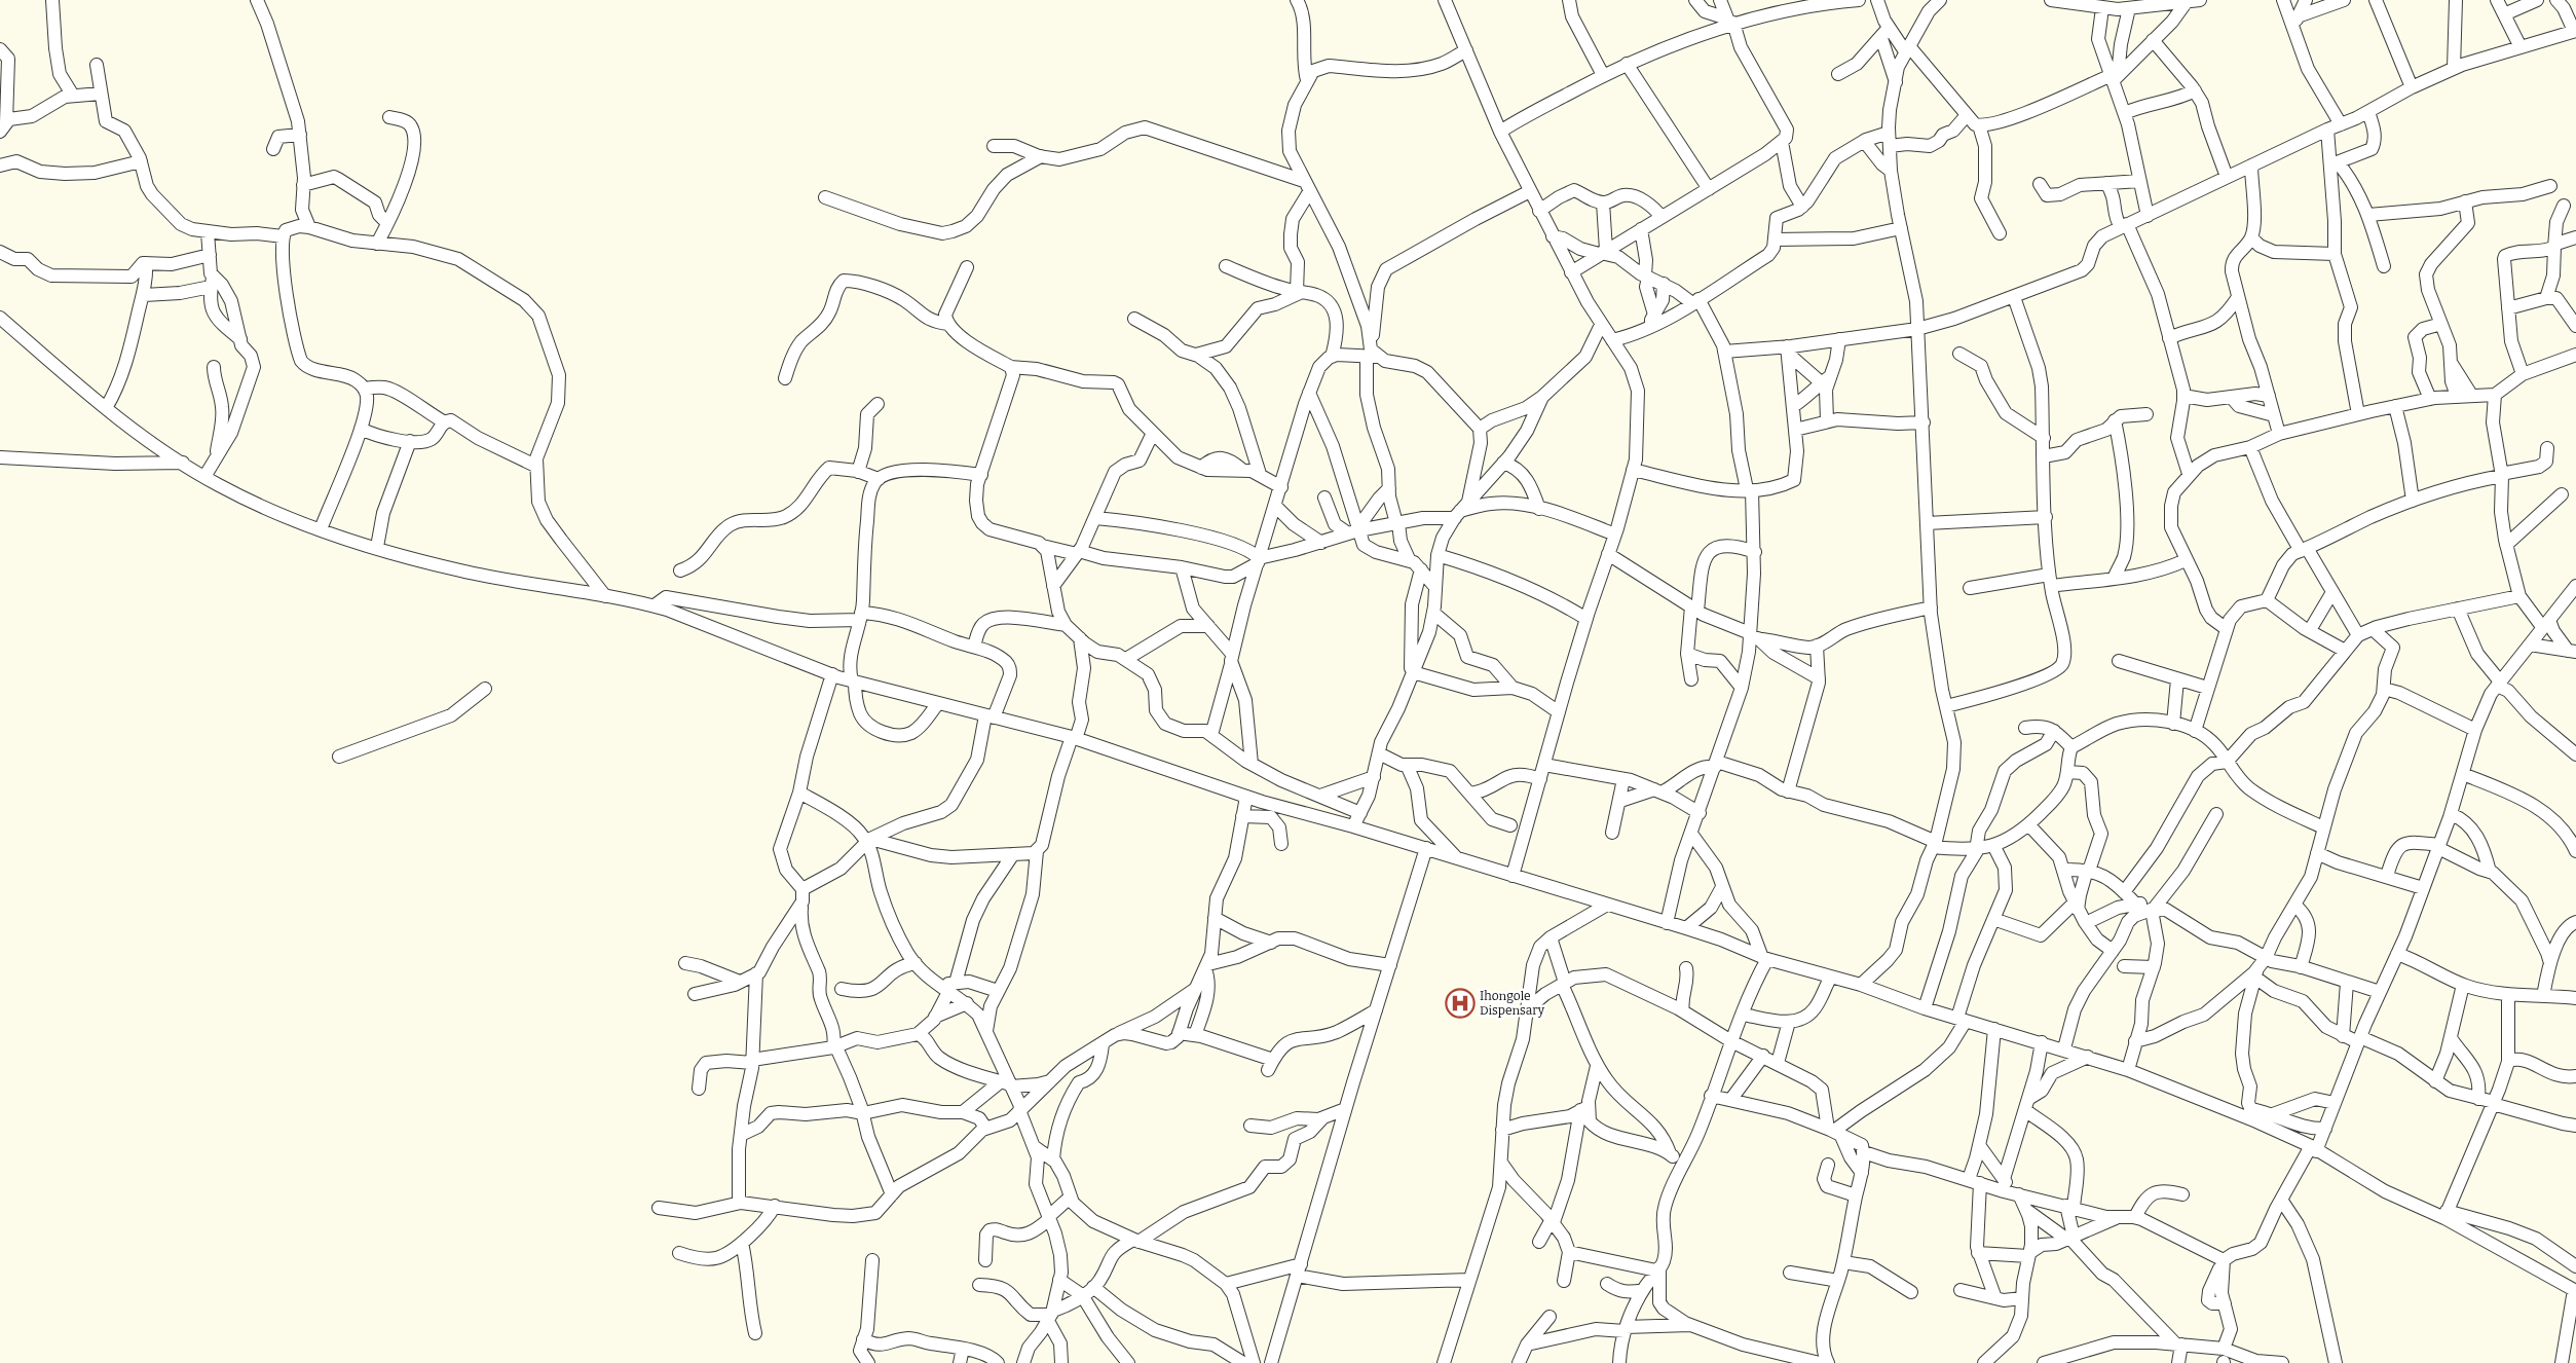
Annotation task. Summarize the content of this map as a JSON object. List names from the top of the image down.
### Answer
{
  "places": {
    "hospital": ["Ihongole Dispensary"]
  }
}
